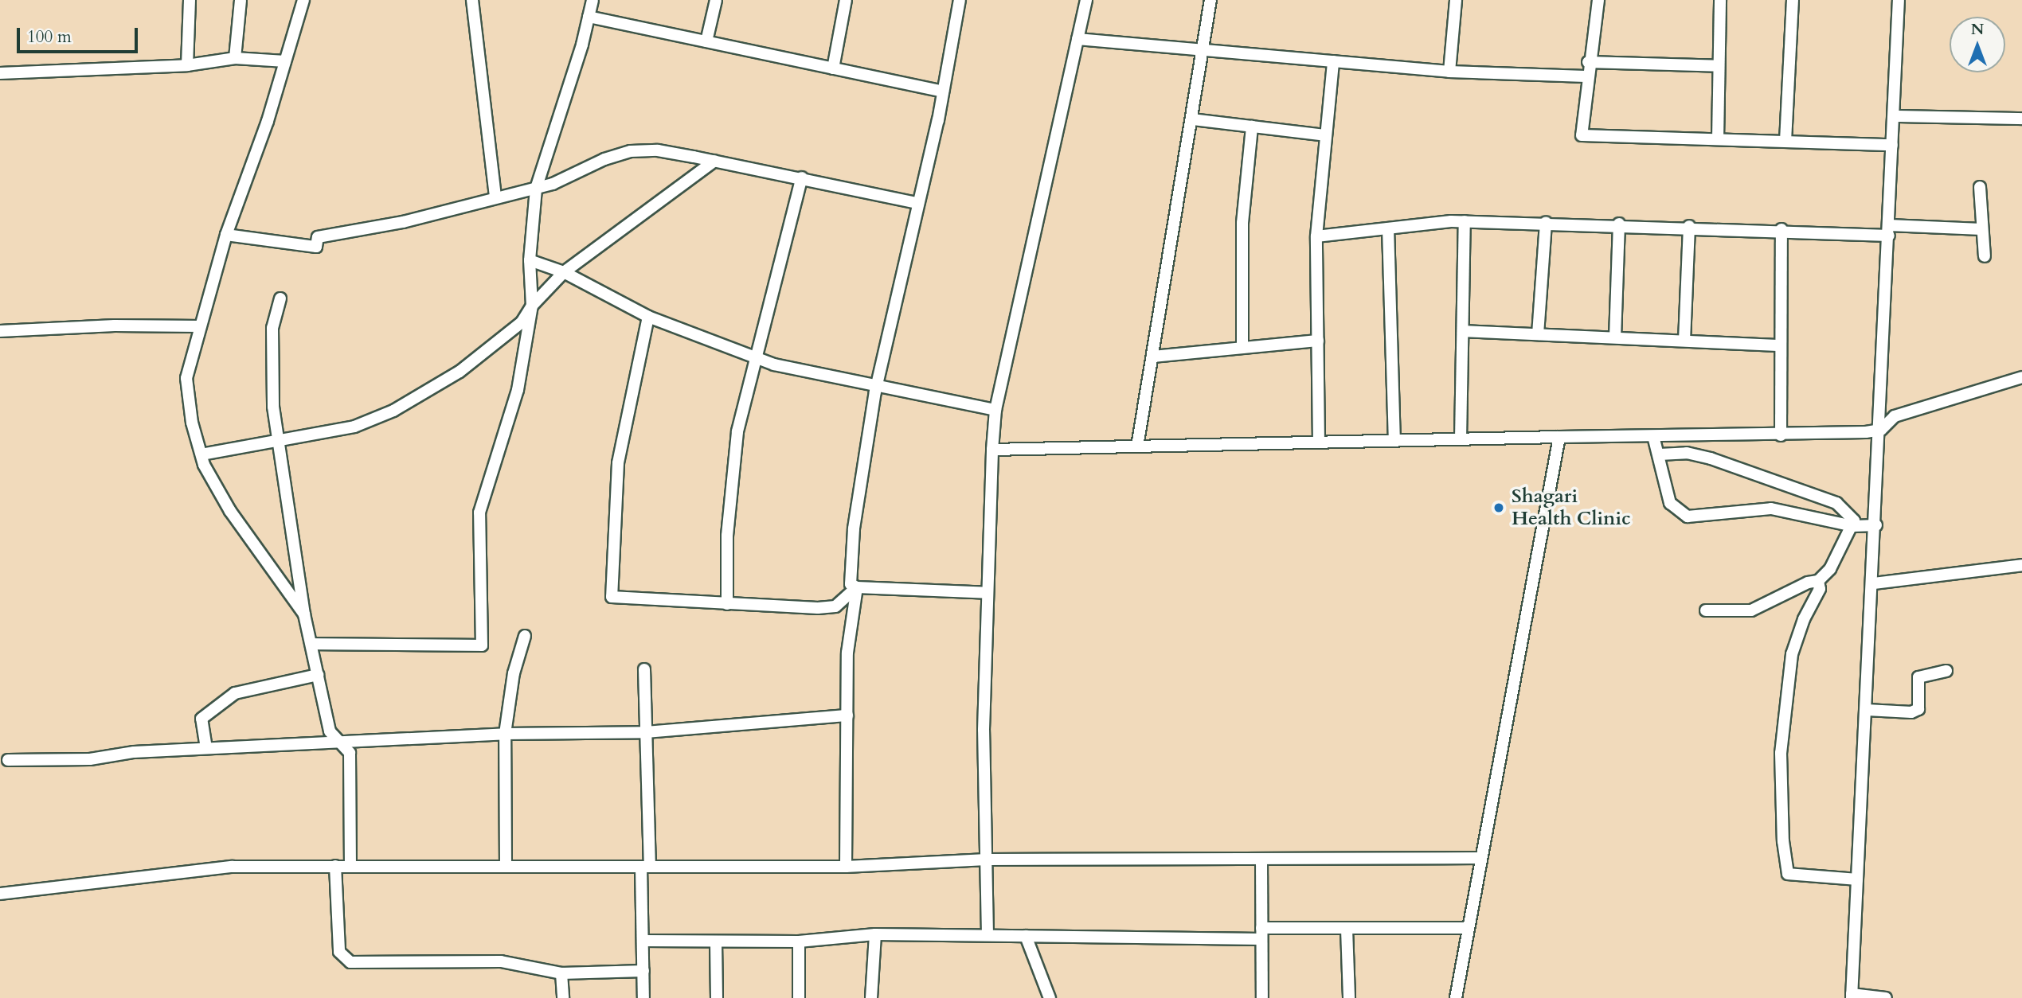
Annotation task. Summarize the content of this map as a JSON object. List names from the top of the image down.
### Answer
{
  "places": ["Shagari Health Clinic"],
  "scale_bar": "100 m",
  "north": "top"
}
